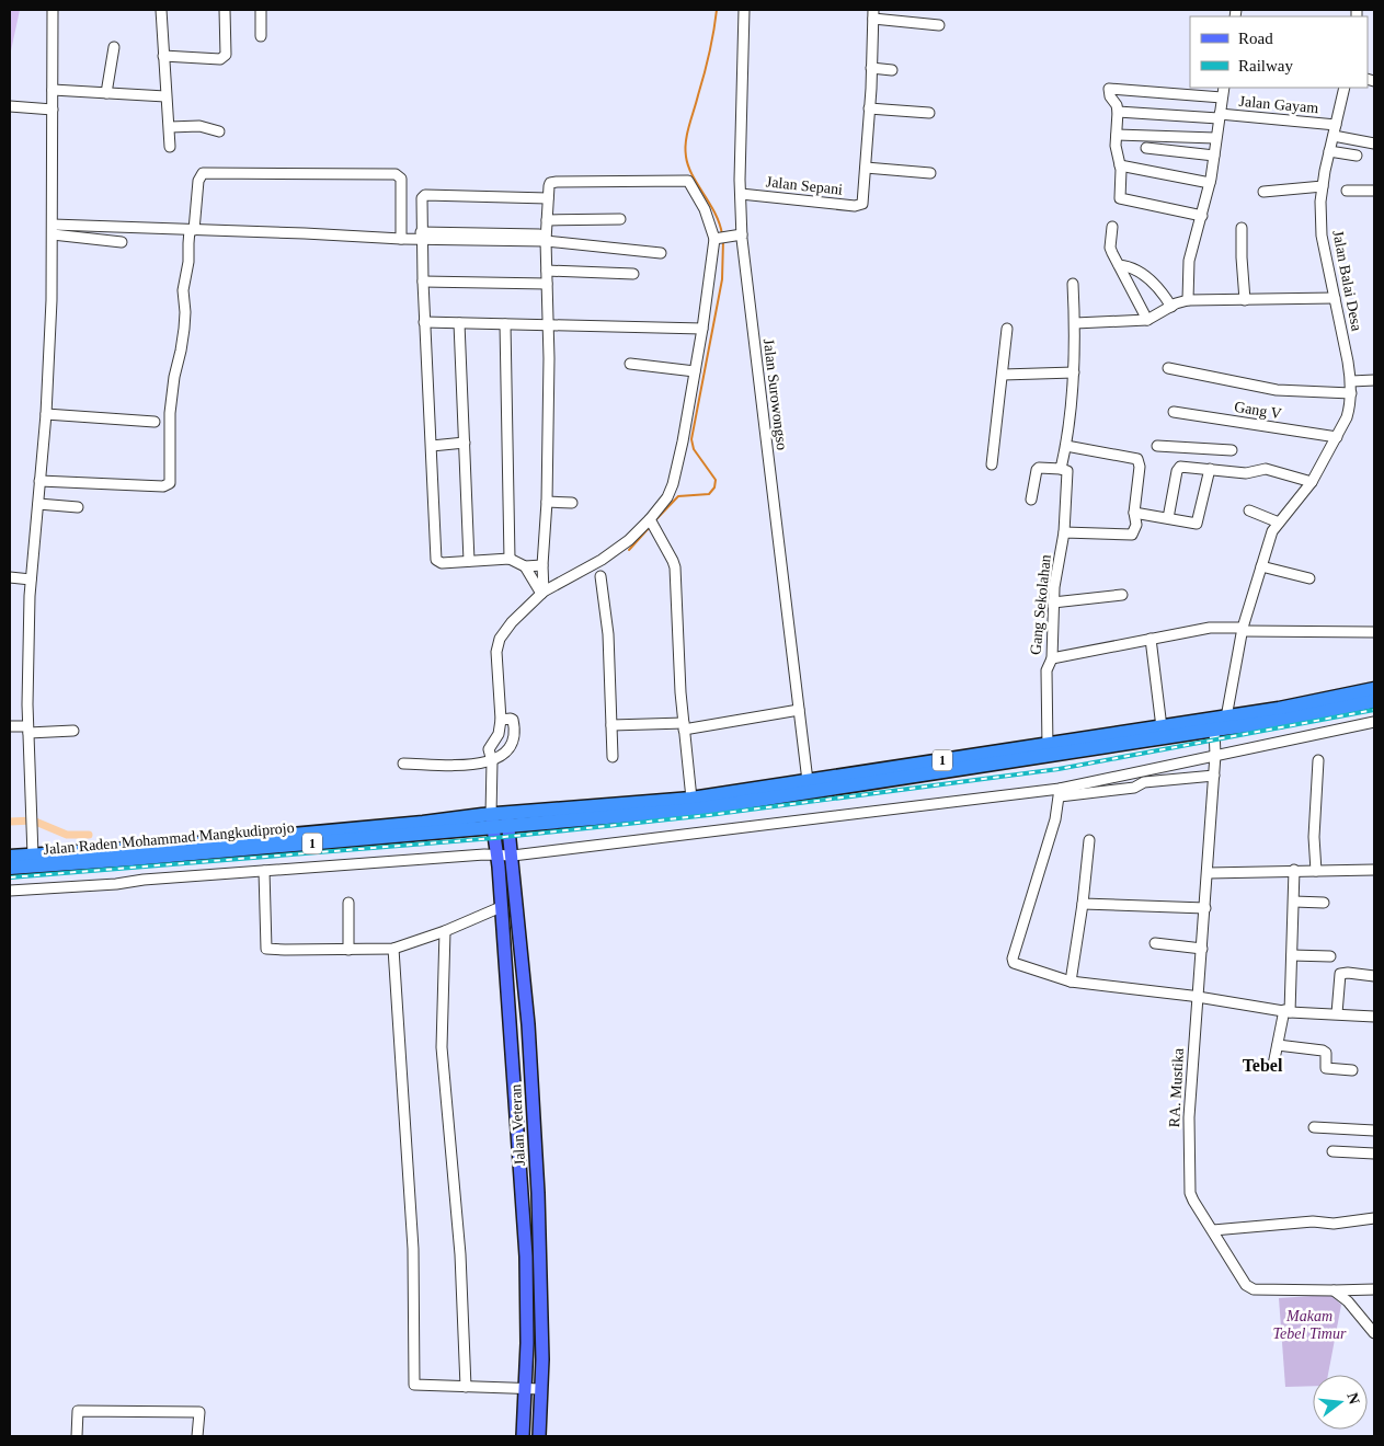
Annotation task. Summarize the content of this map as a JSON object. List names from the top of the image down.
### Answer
{
  "streets": {
    "highway": ["1", "Jalan Raden Mohammad Mangkudiprojo"],
    "main road": ["Jalan Veteran"],
    "street": [
      "Jalan Gayam",
      "Jalan Sepani",
      "Jalan Balai Desa",
      "Jalan Surowongso",
      "Gang V",
      "Gang Sekolahan",
      "RA. Mustika"
    ]
  },
  "crossings": [
    ["Jalan Gayam", "Jalan Balai Desa"],
    ["Jalan Sepani", "Jalan Surowongso"],
    ["Jalan Balai Desa", "Gang V"],
    ["Jalan Balai Desa", "1"],
    ["Jalan Surowongso", "1"],
    ["Gang Sekolahan", "1"],
    ["1", "Jalan Raden Mohammad Mangkudiprojo"],
    ["1", "RA. Mustika"],
    ["1", "Jalan Veteran"],
    ["Jalan Raden Mohammad Mangkudiprojo", "Jalan Veteran"]
  ],
  "districts": ["Tebel"],
  "parks": ["Makam Tebel Timur"],
  "legend": ["Road", "Railway"],
  "north": "right"
}
